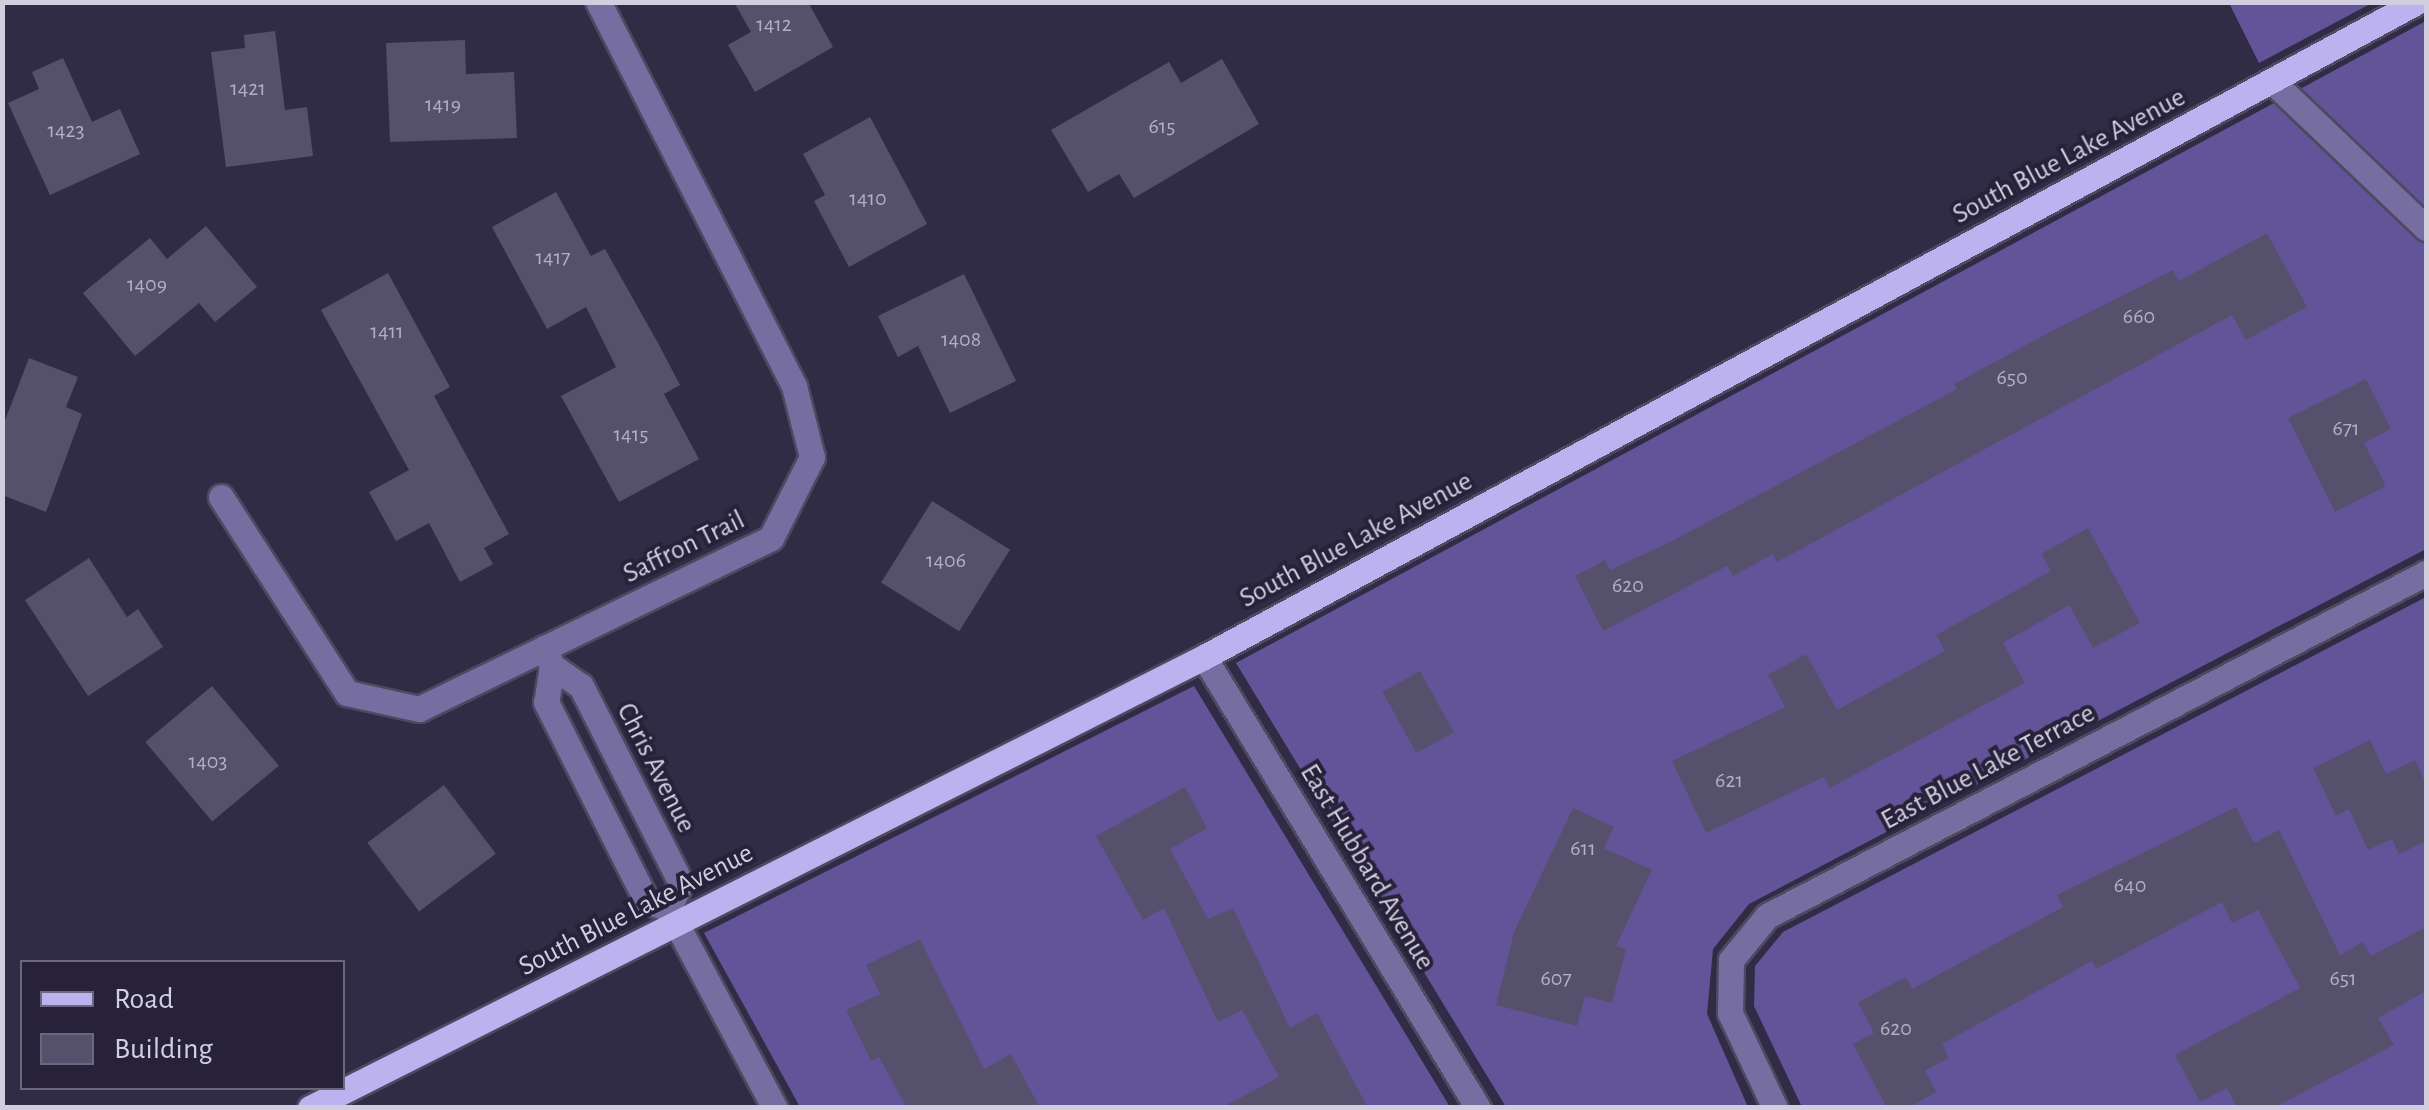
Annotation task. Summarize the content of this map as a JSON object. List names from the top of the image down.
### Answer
{
  "streets": {
    "main road": ["South Blue Lake Avenue"],
    "street": [
      "Saffron Trail",
      "East Blue Lake Terrace",
      "Chris Avenue",
      "East Hubbard Avenue"
    ]
  },
  "crossings": [
    ["South Blue Lake Avenue", "Chris Avenue"],
    ["South Blue Lake Avenue", "East Hubbard Avenue"],
    ["Saffron Trail", "Chris Avenue"]
  ],
  "house_numbers": [
    "1412",
    "1421",
    "1419",
    "615",
    "1423",
    "1410",
    "1417",
    "1409",
    "660",
    "1411",
    "1408",
    "650",
    "671",
    "1415",
    "1406",
    "620",
    "1403",
    "621",
    "611",
    "640",
    "607",
    "651",
    "620"
  ],
  "legend": ["Road", "Building"]
}
